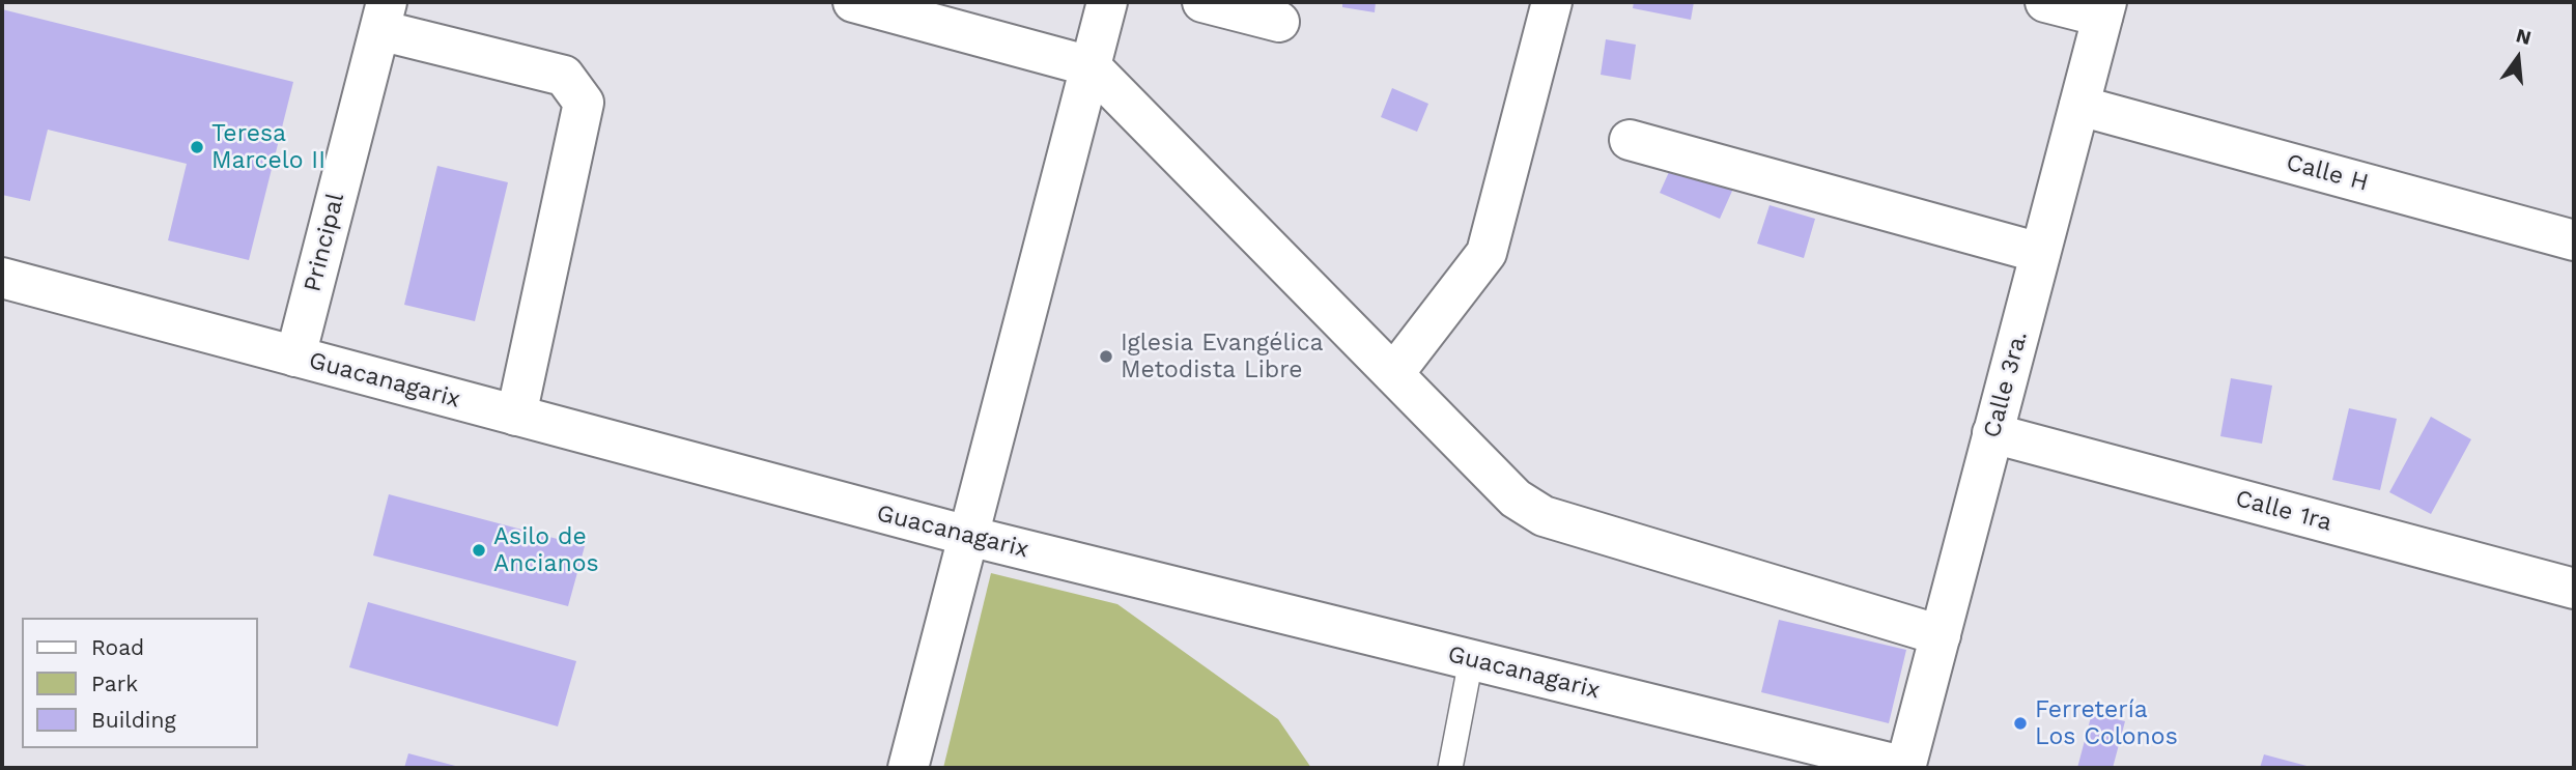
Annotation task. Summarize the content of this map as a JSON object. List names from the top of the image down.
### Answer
{
  "streets": {
    "street": [
      "Calle H",
      "Principal",
      "Guacanagarix",
      "Calle 3ra.",
      "Calle 1ra"
    ]
  },
  "crossings": [
    ["Calle H", "Calle 3ra."],
    ["Principal", "Guacanagarix"],
    ["Guacanagarix", "Calle 3ra."],
    ["Calle 3ra.", "Calle 1ra"]
  ],
  "places": [
    "Teresa Marcelo II",
    "Iglesia Evangélica Metodista Libre",
    "Asilo de Ancianos",
    "Ferretería Los Colonos"
  ],
  "legend": ["Road", "Park", "Building"],
  "north": "top"
}
